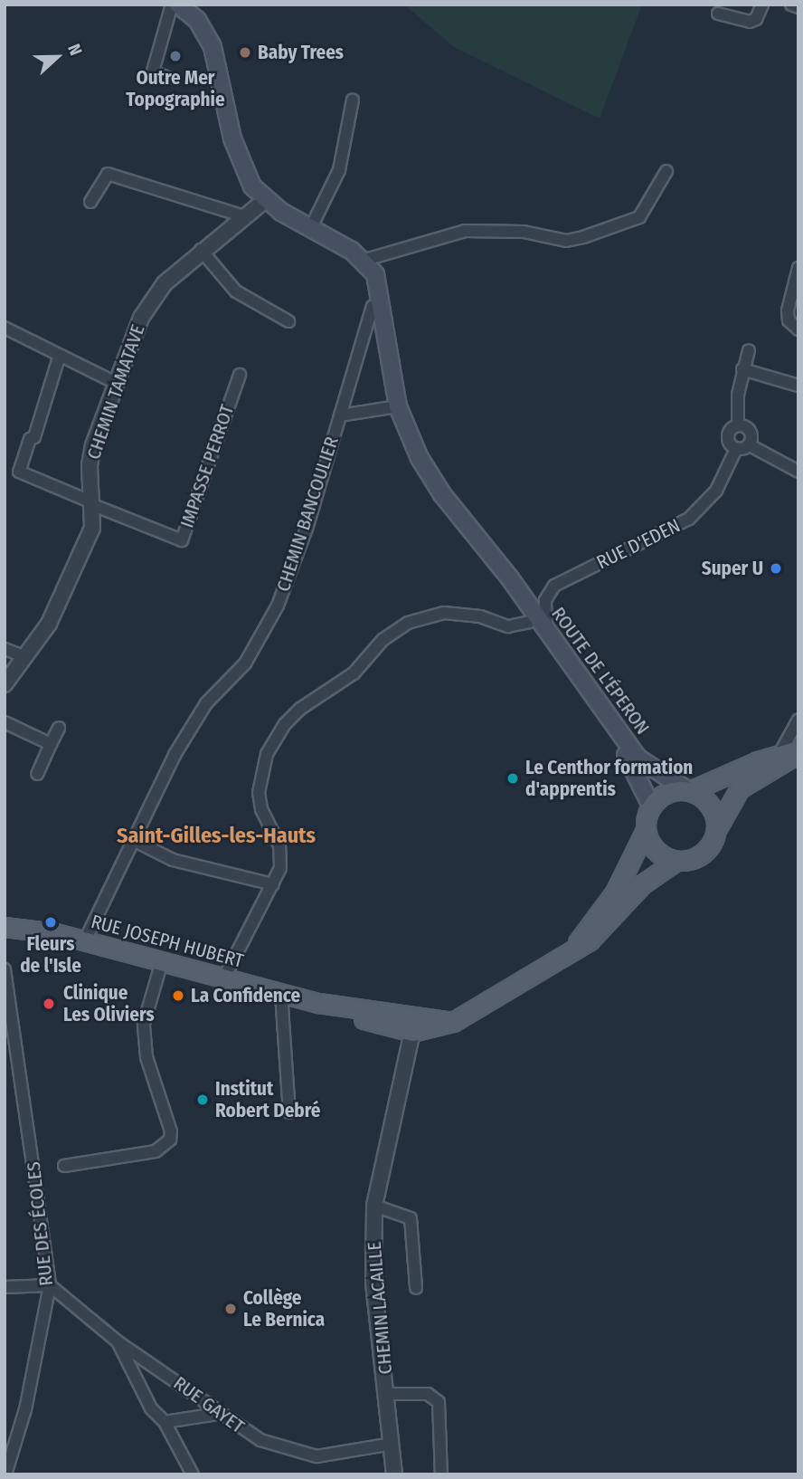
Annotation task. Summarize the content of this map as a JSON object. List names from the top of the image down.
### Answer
{
  "streets": {
    "main road": ["ROUTE DE L'ÉPERON", "RUE JOSEPH HUBERT"],
    "street": [
      "CHEMIN TAMATAVE",
      "IMPASSE PERROT",
      "CHEMIN BANCOULIER",
      "RUE D'EDEN",
      "RUE DES ÉCOLES",
      "CHEMIN LACAILLE",
      "RUE GAYET"
    ]
  },
  "crossings": [
    ["CHEMIN TAMATAVE", "IMPASSE PERROT"],
    ["CHEMIN BANCOULIER", "RUE JOSEPH HUBERT"],
    ["RUE D'EDEN", "ROUTE DE L'ÉPERON"],
    ["ROUTE DE L'ÉPERON", "RUE JOSEPH HUBERT"],
    ["RUE JOSEPH HUBERT", "CHEMIN LACAILLE"],
    ["RUE DES ÉCOLES", "RUE GAYET"],
    ["CHEMIN LACAILLE", "RUE GAYET"]
  ],
  "districts": ["Saint-Gilles-les-Hauts"],
  "places": [
    "Baby Trees",
    "Outre Mer Topographie",
    "Super U",
    "Le Centhor formation d'apprentis",
    "Fleurs de l'Isle",
    "La Confidence",
    "Clinique Les Oliviers",
    "Institut Robert Debré",
    "Collège Le Bernica"
  ],
  "north": "right"
}
